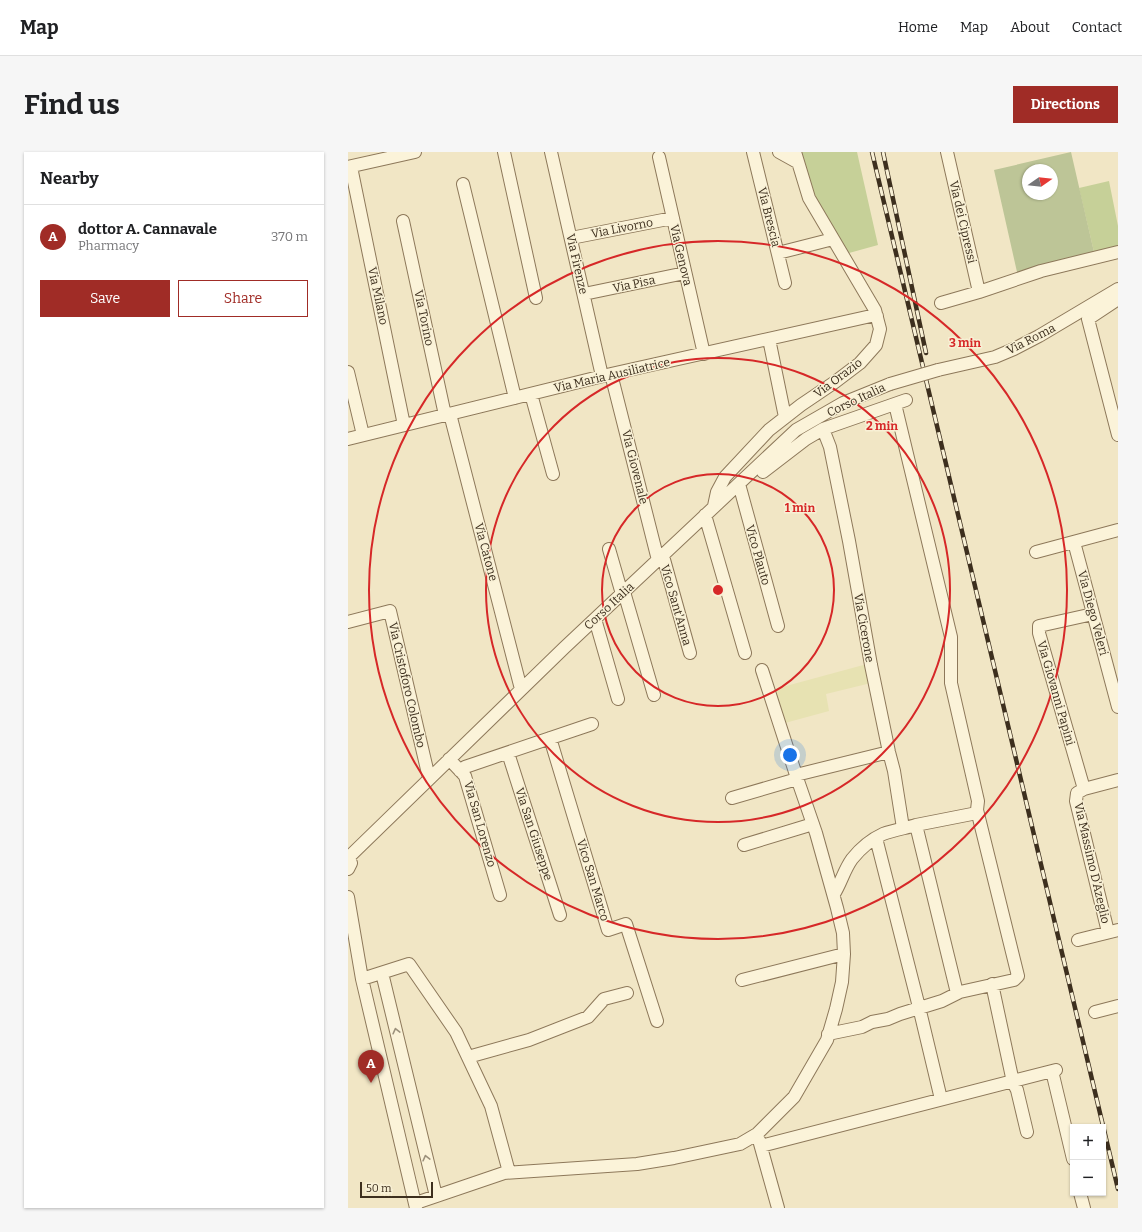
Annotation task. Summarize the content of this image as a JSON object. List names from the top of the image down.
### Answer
{
  "streets": {
    "street": [
      "Via Brescia",
      "Via dei Cipressi",
      "Via Livorno",
      "Via Genova",
      "Via Firenze",
      "Via Pisa",
      "Via Milano",
      "Via Torino",
      "Via Roma",
      "Via Maria Ausiliatrice",
      "Via Orazio",
      "Corso Italia",
      "Via Giovenale",
      "Via Catone",
      "Vico Plauto",
      "Vico Sant'Anna",
      "Via Diego Veleri",
      "Via Cicerone",
      "Via Cristoforo Colombo",
      "Via Giovanni Papini",
      "Via San Lorenzo",
      "Via San Giuseppe",
      "Via Massimo D'Azeglio",
      "Vico San Marco"
    ]
  },
  "crossings": [
    ["Via Livorno", "Via Genova"],
    ["Via Livorno", "Via Firenze"],
    ["Via Genova", "Via Pisa"],
    ["Via Genova", "Via Maria Ausiliatrice"],
    ["Via Firenze", "Via Pisa"],
    ["Via Firenze", "Via Maria Ausiliatrice"],
    ["Via Firenze", "Via Giovenale"],
    ["Via Milano", "Via Maria Ausiliatrice"],
    ["Via Torino", "Via Maria Ausiliatrice"],
    ["Via Torino", "Via Catone"],
    ["Via Roma", "Corso Italia"],
    ["Via Maria Ausiliatrice", "Via Orazio"],
    ["Via Maria Ausiliatrice", "Via Giovenale"],
    ["Via Maria Ausiliatrice", "Via Catone"],
    ["Via Orazio", "Corso Italia"],
    ["Corso Italia", "Via Giovenale"],
    ["Corso Italia", "Via Catone"],
    ["Corso Italia", "Vico Plauto"],
    ["Corso Italia", "Vico Sant'Anna"],
    ["Corso Italia", "Via Cristoforo Colombo"],
    ["Corso Italia", "Via San Lorenzo"],
    ["Via Giovenale", "Vico Sant'Anna"],
    ["Via Diego Veleri", "Via Giovanni Papini"],
    ["Via Giovanni Papini", "Via Massimo D'Azeglio"]
  ],
  "scale_bar": "50 m",
  "north": "right",
  "page": {
    "header": "Map",
    "nav": [
      "Home",
      "Map",
      "About",
      "Contact"
    ],
    "buttons": [
      "Directions",
      ["Save", "Share"]
    ],
    "title": "Find us",
    "heading": "Nearby",
    "list": [
      {
        "mark": "A",
        "name": "dottor A. Cannavale",
        "note": "Pharmacy",
        "value": "370 m"
      }
    ],
    "pins": "A",
    "map_buttons": ["+", "−"],
    "scale": "50 m"
  },
  "rings": ["3 min", "2 min", "1 min"]
}
